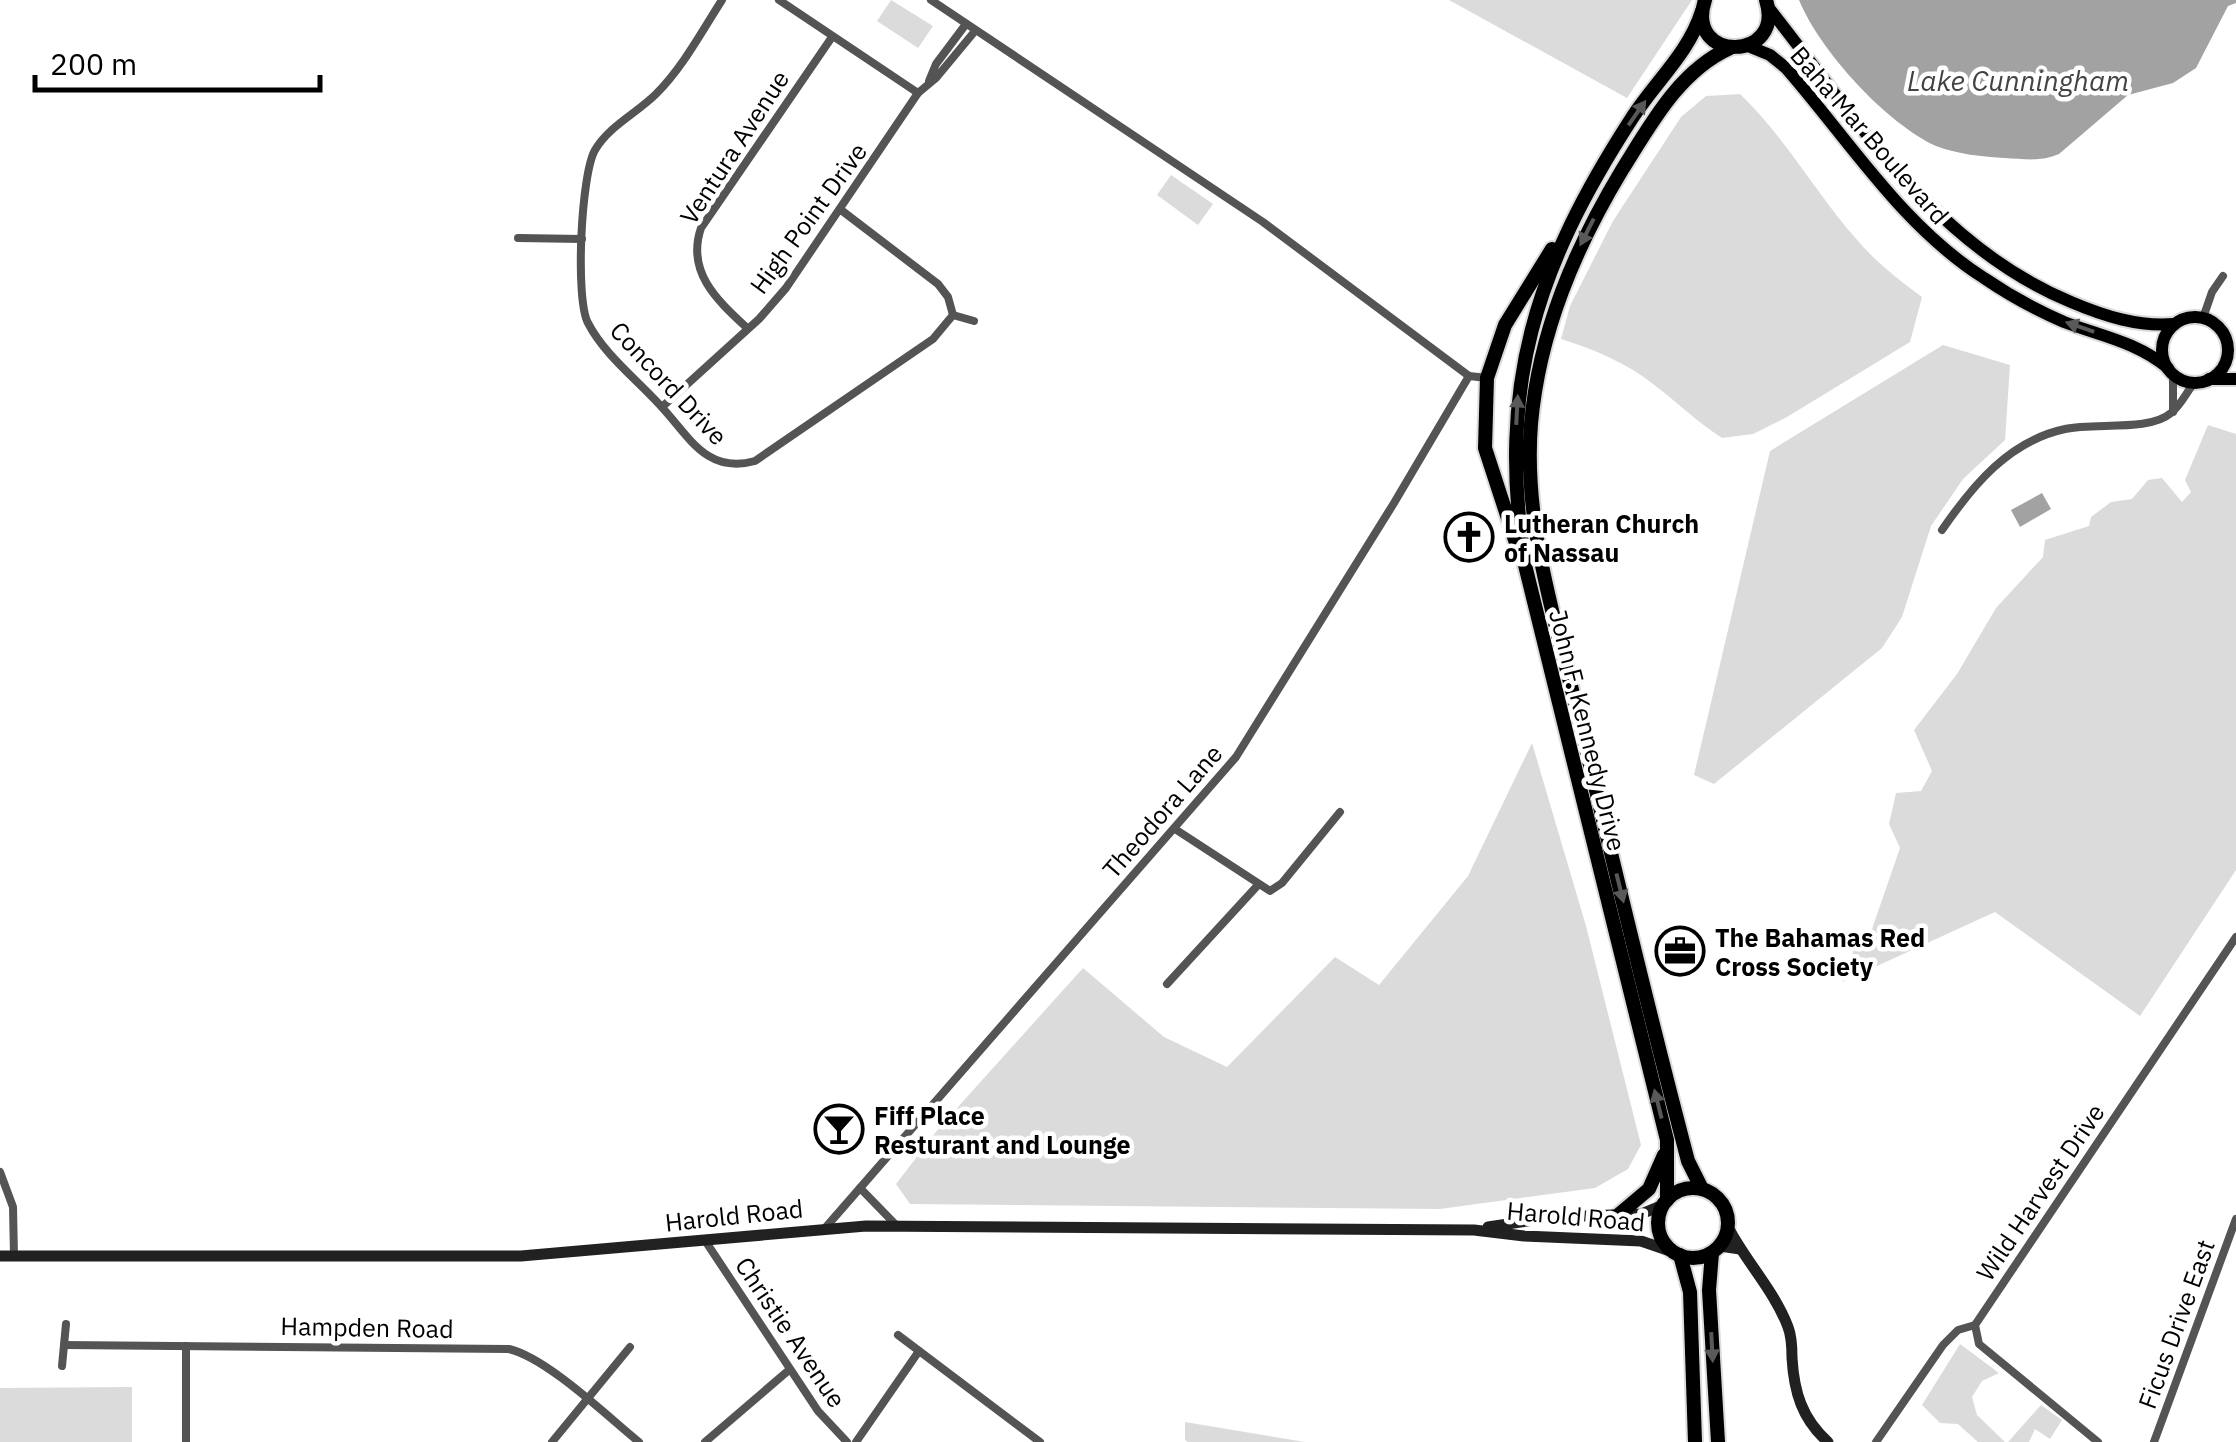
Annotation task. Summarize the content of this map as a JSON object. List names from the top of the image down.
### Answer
{
  "streets": {
    "highway": ["John F. Kennedy Drive"],
    "main road": ["Baha Mar Boulevard", "Harold Road"],
    "street": [
      "Ventura Avenue",
      "High Point Drive",
      "Concord Drive",
      "Theodora Lane",
      "Wild Harvest Drive",
      "Ficus Drive East",
      "Hampden Road",
      "Christie Avenue"
    ]
  },
  "crossings": [
    ["Baha Mar Boulevard", "John F. Kennedy Drive"],
    ["Ventura Avenue", "High Point Drive"],
    ["High Point Drive", "Concord Drive"],
    ["John F. Kennedy Drive", "Harold Road"],
    ["Theodora Lane", "Harold Road"],
    ["Harold Road", "Christie Avenue"]
  ],
  "water": ["Lake Cunningham"],
  "places": {
    "church": ["Lutheran Church of Nassau"],
    "office": ["The Bahamas Red Cross Society"],
    "bar": ["Fiff Place Resturant and Lounge"]
  },
  "scale_bar": "200 m"
}
